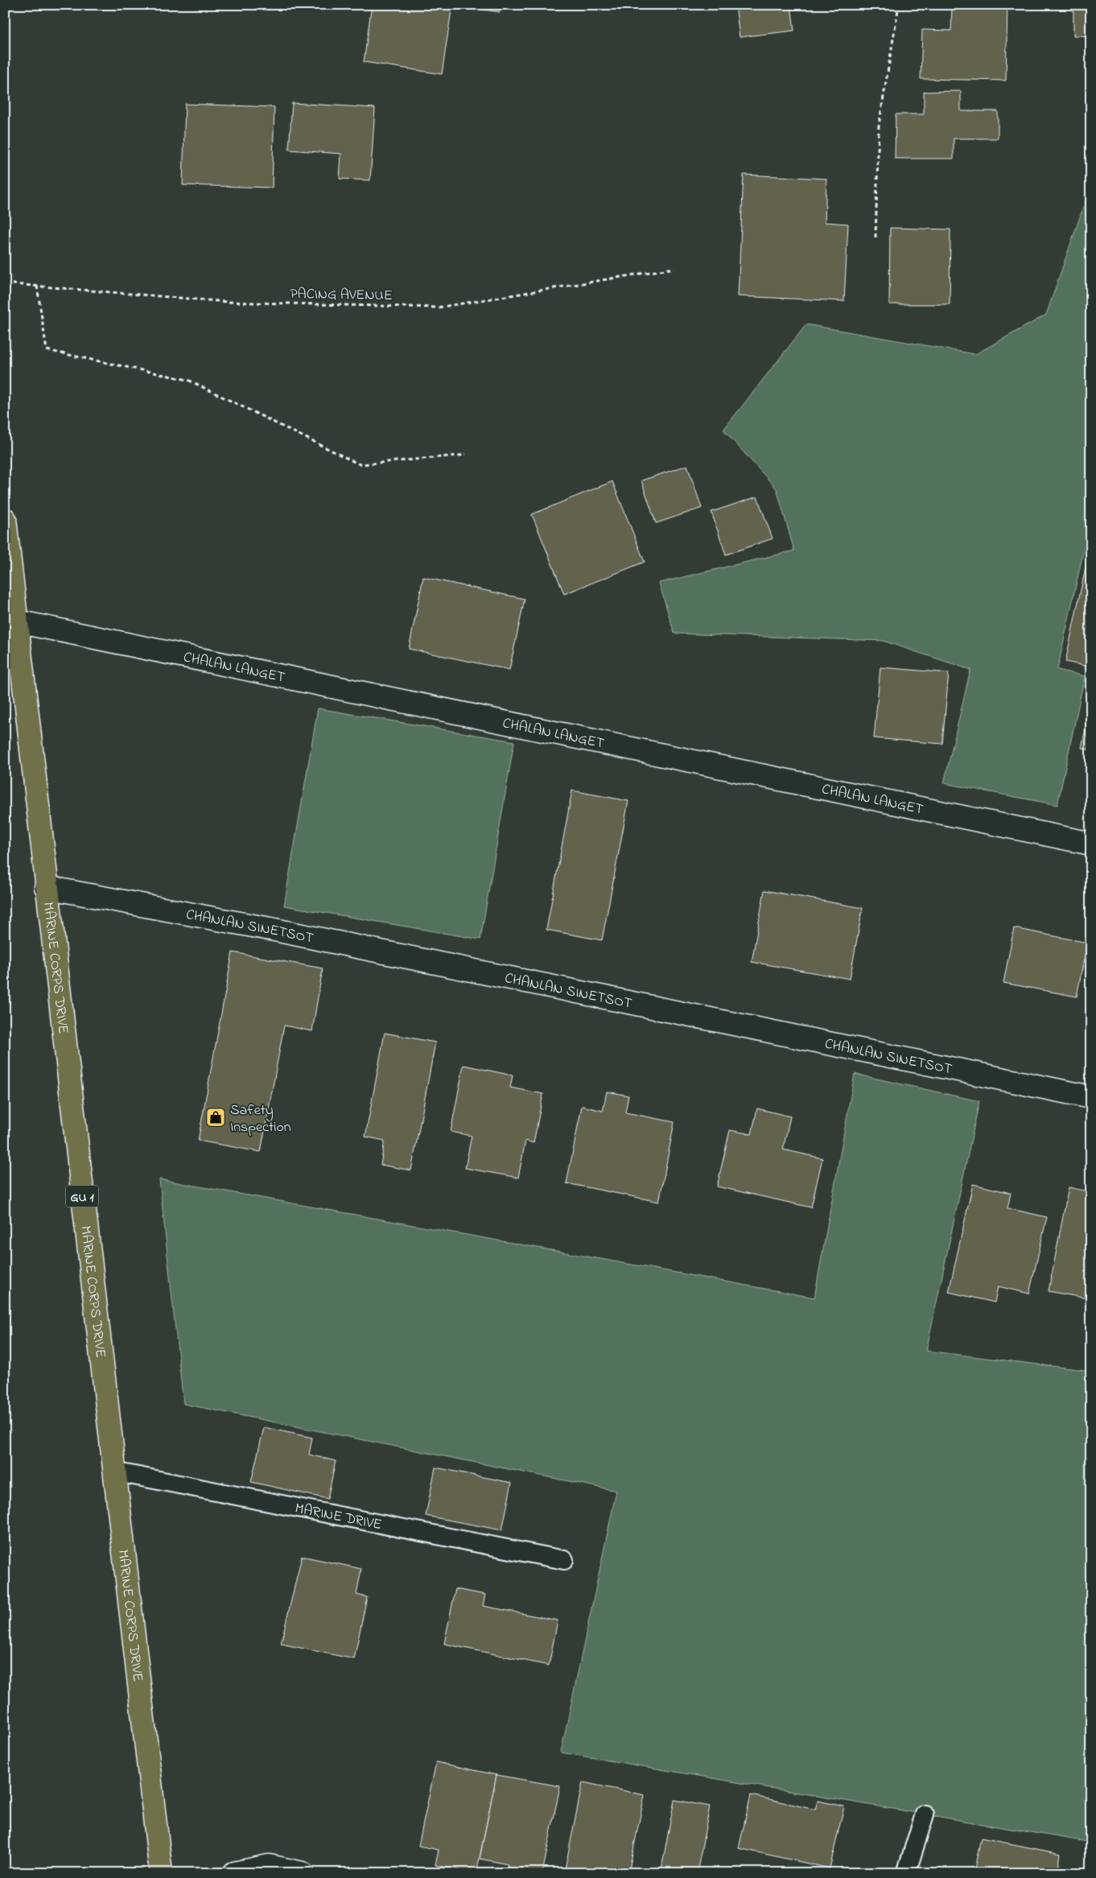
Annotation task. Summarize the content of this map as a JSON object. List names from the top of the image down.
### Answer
{
  "streets": {
    "main road": ["MARINE CORPS DRIVE", "GU 1"],
    "street": ["CHALAN LANGET", "CHANLAN SINETSOT"],
    "lane": ["MARINE DRIVE"],
    "path": ["PACING AVENUE"]
  },
  "crossings": [
    ["CHALAN LANGET", "MARINE CORPS DRIVE"],
    ["CHANLAN SINETSOT", "MARINE CORPS DRIVE"],
    ["MARINE CORPS DRIVE", "MARINE DRIVE"]
  ],
  "places": {
    "shop": ["Safety Inspection"]
  }
}
